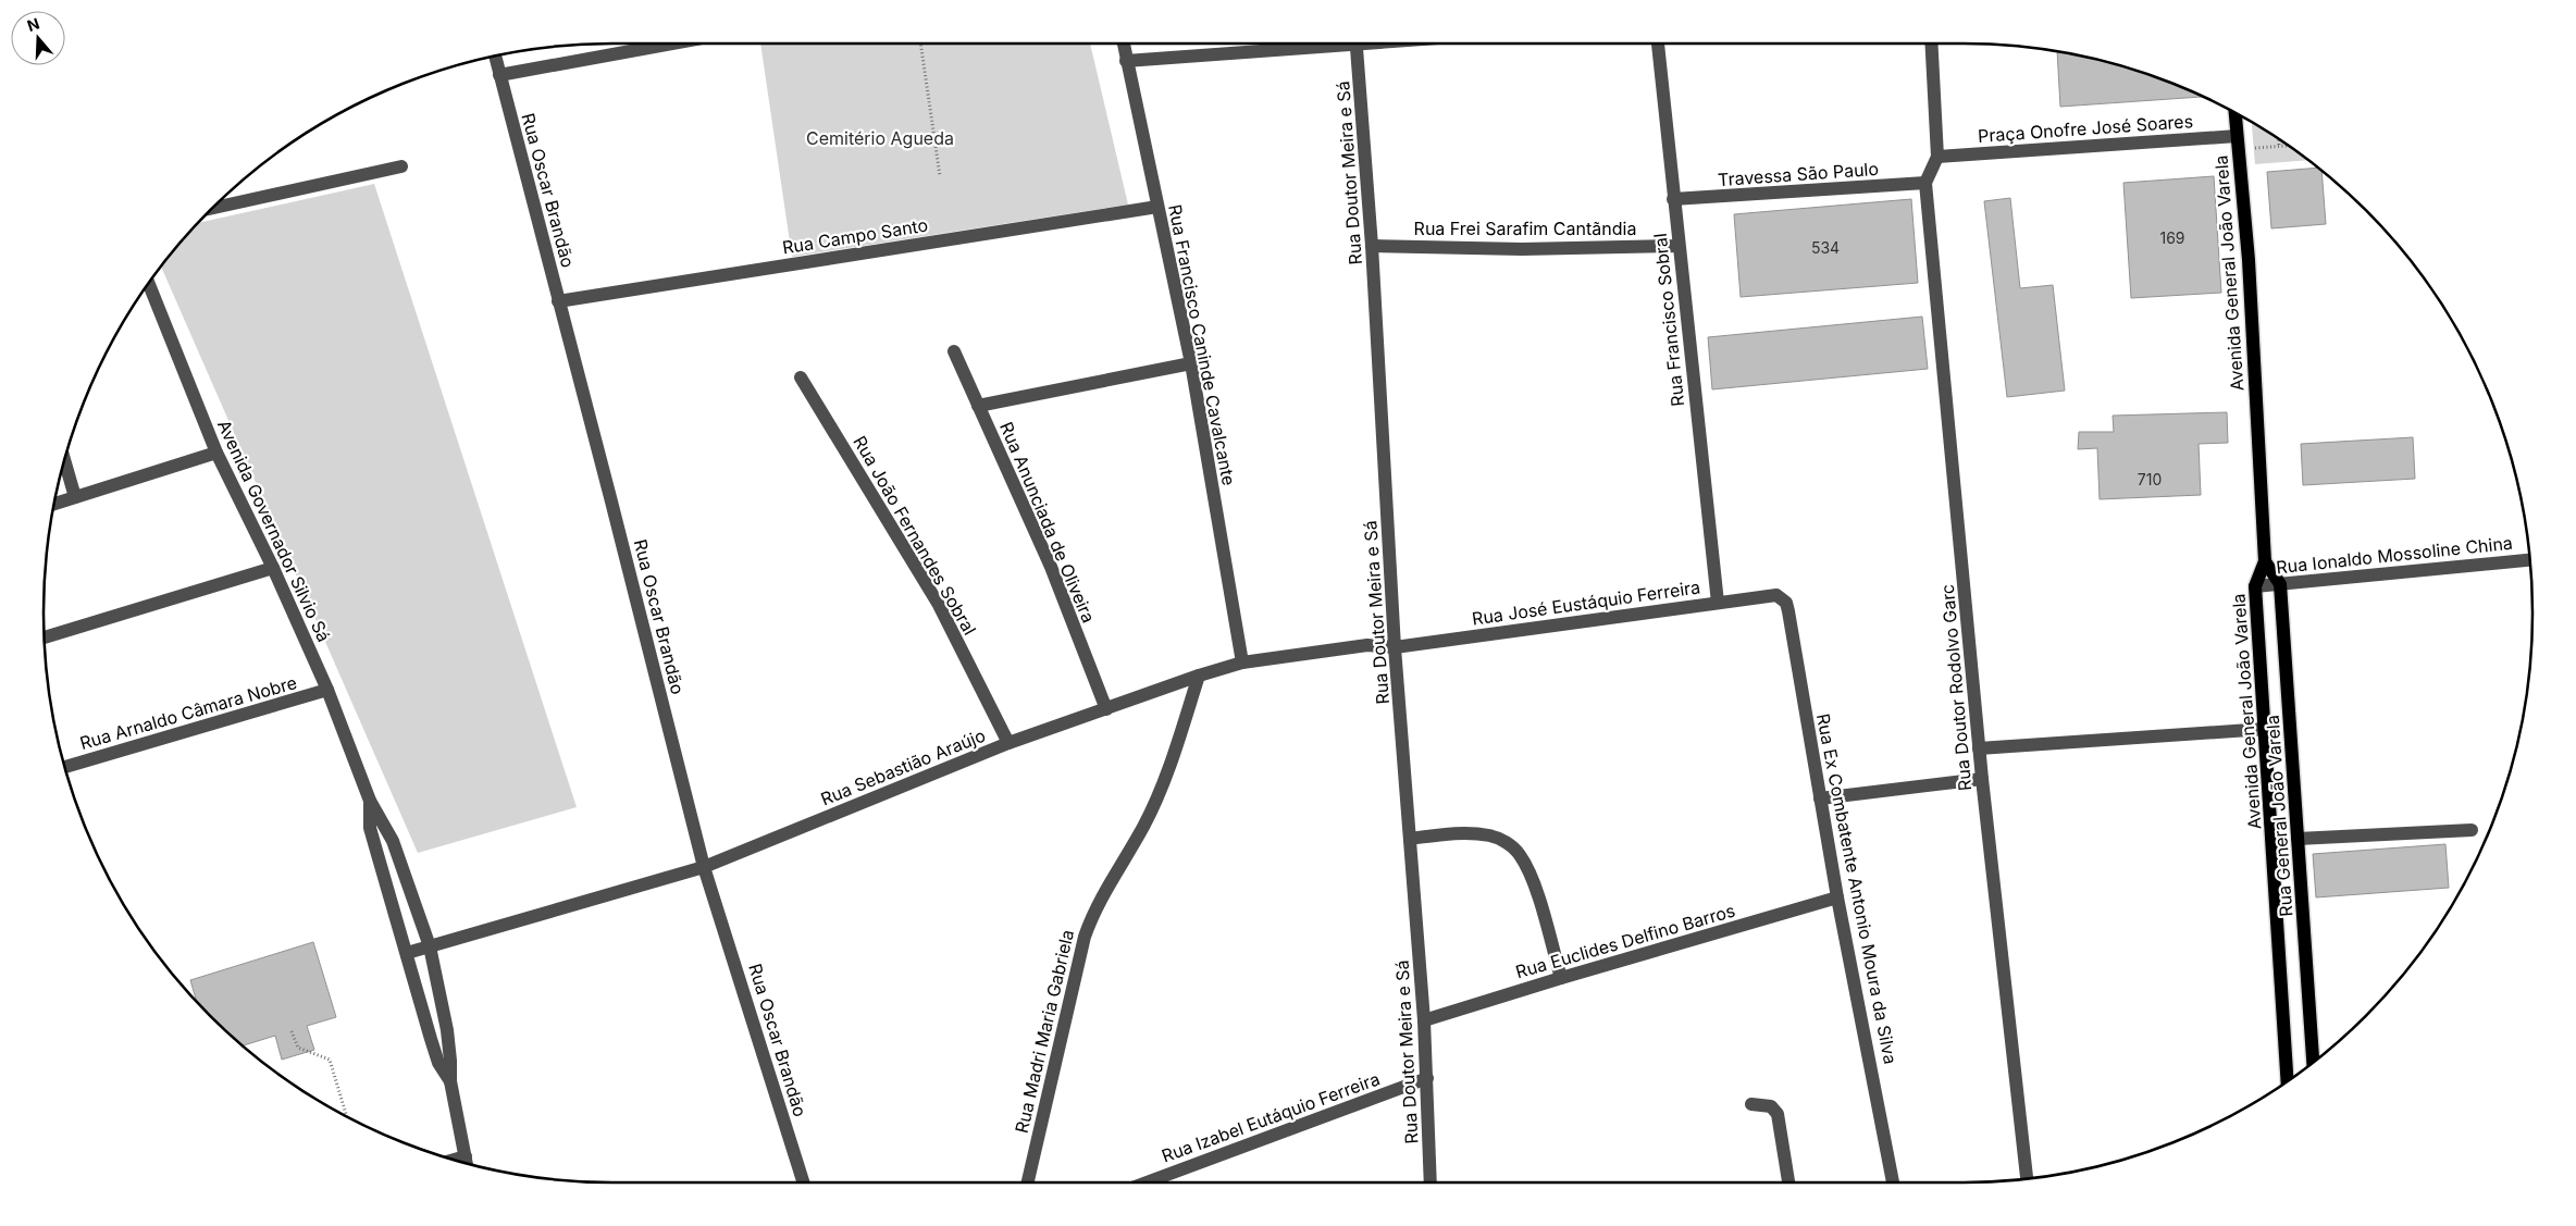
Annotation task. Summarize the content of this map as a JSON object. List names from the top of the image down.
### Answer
{
  "streets": {
    "main road": ["Avenida General João Varela", "Rua General João Varela"],
    "street": [
      "Praça Onofre José Soares",
      "Rua Doutor Meira e Sá",
      "Travessa São Paulo",
      "Rua Oscar Brandão",
      "Rua Frei Sarafim Cantãndia",
      "Rua Campo Santo",
      "Rua Francisco Sobral",
      "Rua Francisco Caninde Cavalcante",
      "Rua Anunciada de Oliveira",
      "Avenida Governador Silvio Sá",
      "Rua João Fernandes Sobral",
      "Rua Ionaldo Mossoline China",
      "Rua José Eustáquio Ferreira",
      "Rua Doutor Rodolvo Garc",
      "Rua Arnaldo Câmara Nobre",
      "Rua Sebastião Araújo",
      "Rua Ex Combatente Antonio Moura da Silva",
      "Rua Euclides Delfino Barros",
      "Rua Madri Maria Gabriela",
      "Rua Izabel Eutáquio Ferreira"
    ]
  },
  "crossings": [
    ["Praça Onofre José Soares", "Avenida General João Varela"],
    ["Rua Doutor Meira e Sá", "Rua Frei Sarafim Cantãndia"],
    ["Rua Doutor Meira e Sá", "Rua José Eustáquio Ferreira"],
    ["Rua Doutor Meira e Sá", "Rua Sebastião Araújo"],
    ["Rua Doutor Meira e Sá", "Rua Euclides Delfino Barros"],
    ["Rua Doutor Meira e Sá", "Rua Izabel Eutáquio Ferreira"],
    ["Travessa São Paulo", "Rua Francisco Sobral"],
    ["Travessa São Paulo", "Rua Doutor Rodolvo Garc"],
    ["Rua Oscar Brandão", "Rua Campo Santo"],
    ["Rua Oscar Brandão", "Rua Sebastião Araújo"],
    ["Rua Frei Sarafim Cantãndia", "Rua Francisco Sobral"],
    ["Rua Campo Santo", "Rua Francisco Caninde Cavalcante"],
    ["Avenida General João Varela", "Rua Ionaldo Mossoline China"],
    ["Avenida General João Varela", "Rua General João Varela"],
    ["Rua Francisco Sobral", "Rua José Eustáquio Ferreira"],
    ["Rua Francisco Caninde Cavalcante", "Rua Sebastião Araújo"],
    ["Rua Anunciada de Oliveira", "Rua Sebastião Araújo"],
    ["Avenida Governador Silvio Sá", "Rua Arnaldo Câmara Nobre"],
    ["Avenida Governador Silvio Sá", "Rua Sebastião Araújo"],
    ["Rua João Fernandes Sobral", "Rua Sebastião Araújo"],
    ["Rua Ionaldo Mossoline China", "Rua General João Varela"],
    ["Rua José Eustáquio Ferreira", "Rua Sebastião Araújo"],
    ["Rua José Eustáquio Ferreira", "Rua Ex Combatente Antonio Moura da Silva"],
    ["Rua Sebastião Araújo", "Rua Madri Maria Gabriela"],
    ["Rua Ex Combatente Antonio Moura da Silva", "Rua Euclides Delfino Barros"]
  ],
  "parks": ["Cemitério Agueda"],
  "house_numbers": ["169", "534", "710"],
  "north": "top"
}
